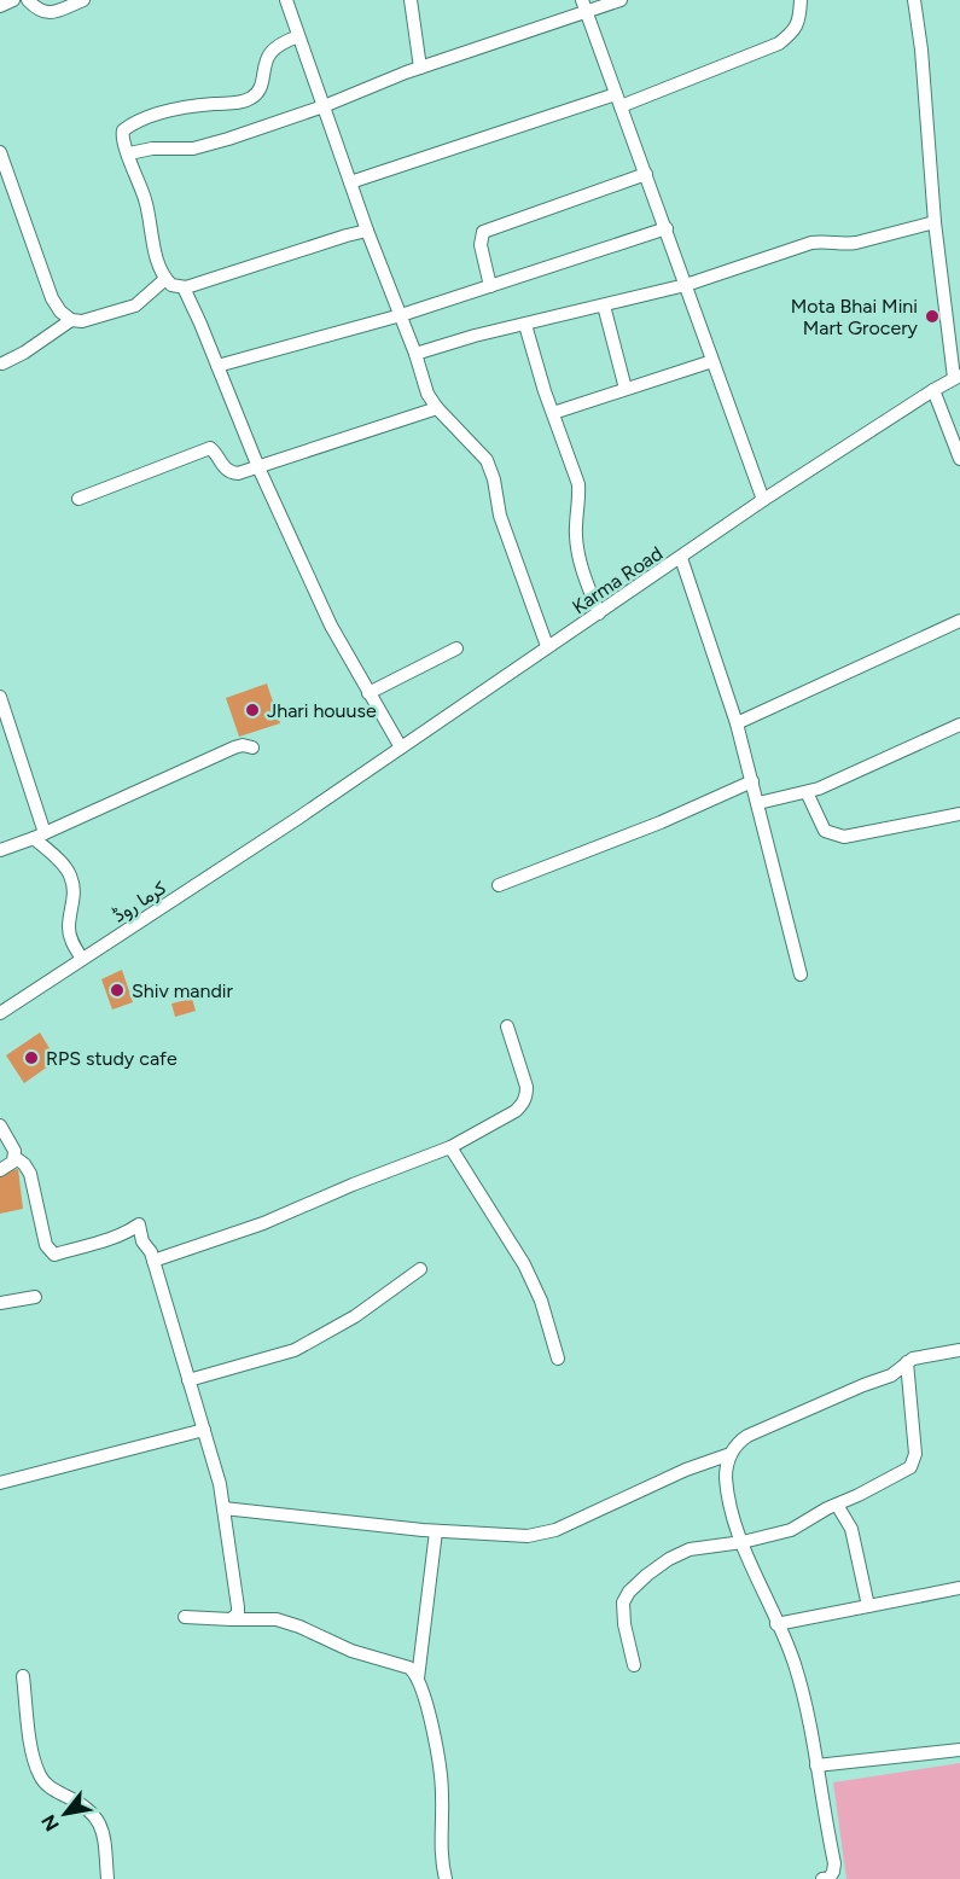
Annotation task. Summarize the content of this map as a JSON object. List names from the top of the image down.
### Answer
{
  "streets": {
    "street": ["Karma Road", "کرما روڈ"]
  },
  "crossings": [
    ["Karma Road", "کرما روڈ"]
  ],
  "places": [
    "Mota Bhai Mini Mart Grocery",
    "Jhari houuse",
    "Shiv mandir",
    "RPS study cafe"
  ],
  "north": "bottom left"
}
